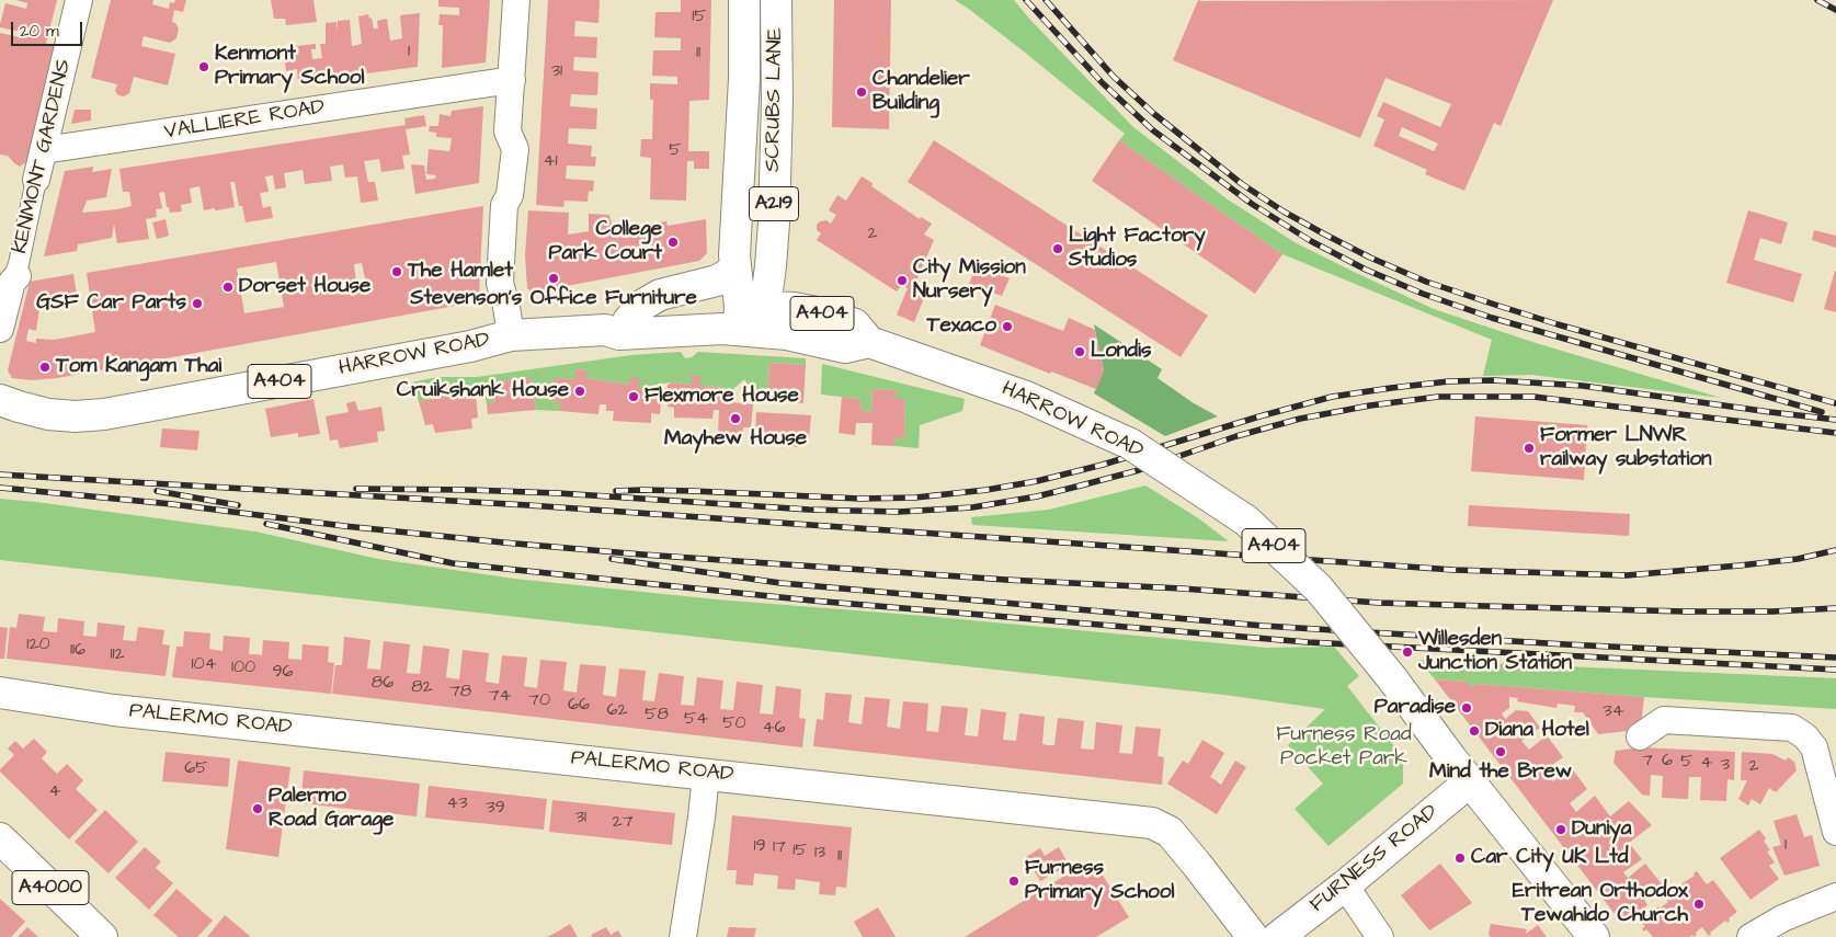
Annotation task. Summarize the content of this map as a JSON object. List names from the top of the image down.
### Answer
{
  "streets": {
    "main road": [
      "SCRUBS LANE",
      "A219",
      "A404",
      "HARROW ROAD",
      "PALERMO ROAD",
      "FURNESS ROAD",
      "A4000"
    ],
    "street": ["VALLIERE ROAD", "KENMONT GARDENS"]
  },
  "crossings": [
    ["SCRUBS LANE", "HARROW ROAD"],
    ["VALLIERE ROAD", "KENMONT GARDENS"],
    ["A404", "HARROW ROAD"],
    ["A404", "FURNESS ROAD"],
    ["HARROW ROAD", "FURNESS ROAD"]
  ],
  "parks": ["Furness Road Pocket Park"],
  "places": [
    "Kenmont Primary School",
    "Chandelier Building",
    "College Park Court",
    "Light Factory Studios",
    "The Hamlet",
    "Stevenson's Office Furniture",
    "City Mission Nursery",
    "Dorset House",
    "GSF Car Parts",
    "Texaco",
    "Londis",
    "Tom Kangam Thai",
    "Cruikshank House",
    "Flexmore House",
    "Mayhew House",
    "Former LNWR railway substation",
    "Willesden Junction Station",
    "Paradise",
    "Diana Hotel",
    "Mind the Brew",
    "Palermo Road Garage",
    "Duniya",
    "Car City UK Ltd",
    "Furness Primary School",
    "Eritrean Orthodox Tewahido Church"
  ],
  "house_numbers": [
    "15",
    "1",
    "11",
    "31",
    "5",
    "41",
    "2",
    "120",
    "116",
    "112",
    "104",
    "100",
    "96",
    "86",
    "82",
    "78",
    "74",
    "70",
    "66",
    "62",
    "34",
    "58",
    "54",
    "50",
    "46",
    "7",
    "6",
    "5",
    "4",
    "3",
    "2",
    "65",
    "4",
    "43",
    "39",
    "31",
    "27",
    "1",
    "19",
    "17",
    "15",
    "13",
    "11"
  ],
  "scale_bar": "20 m"
}
